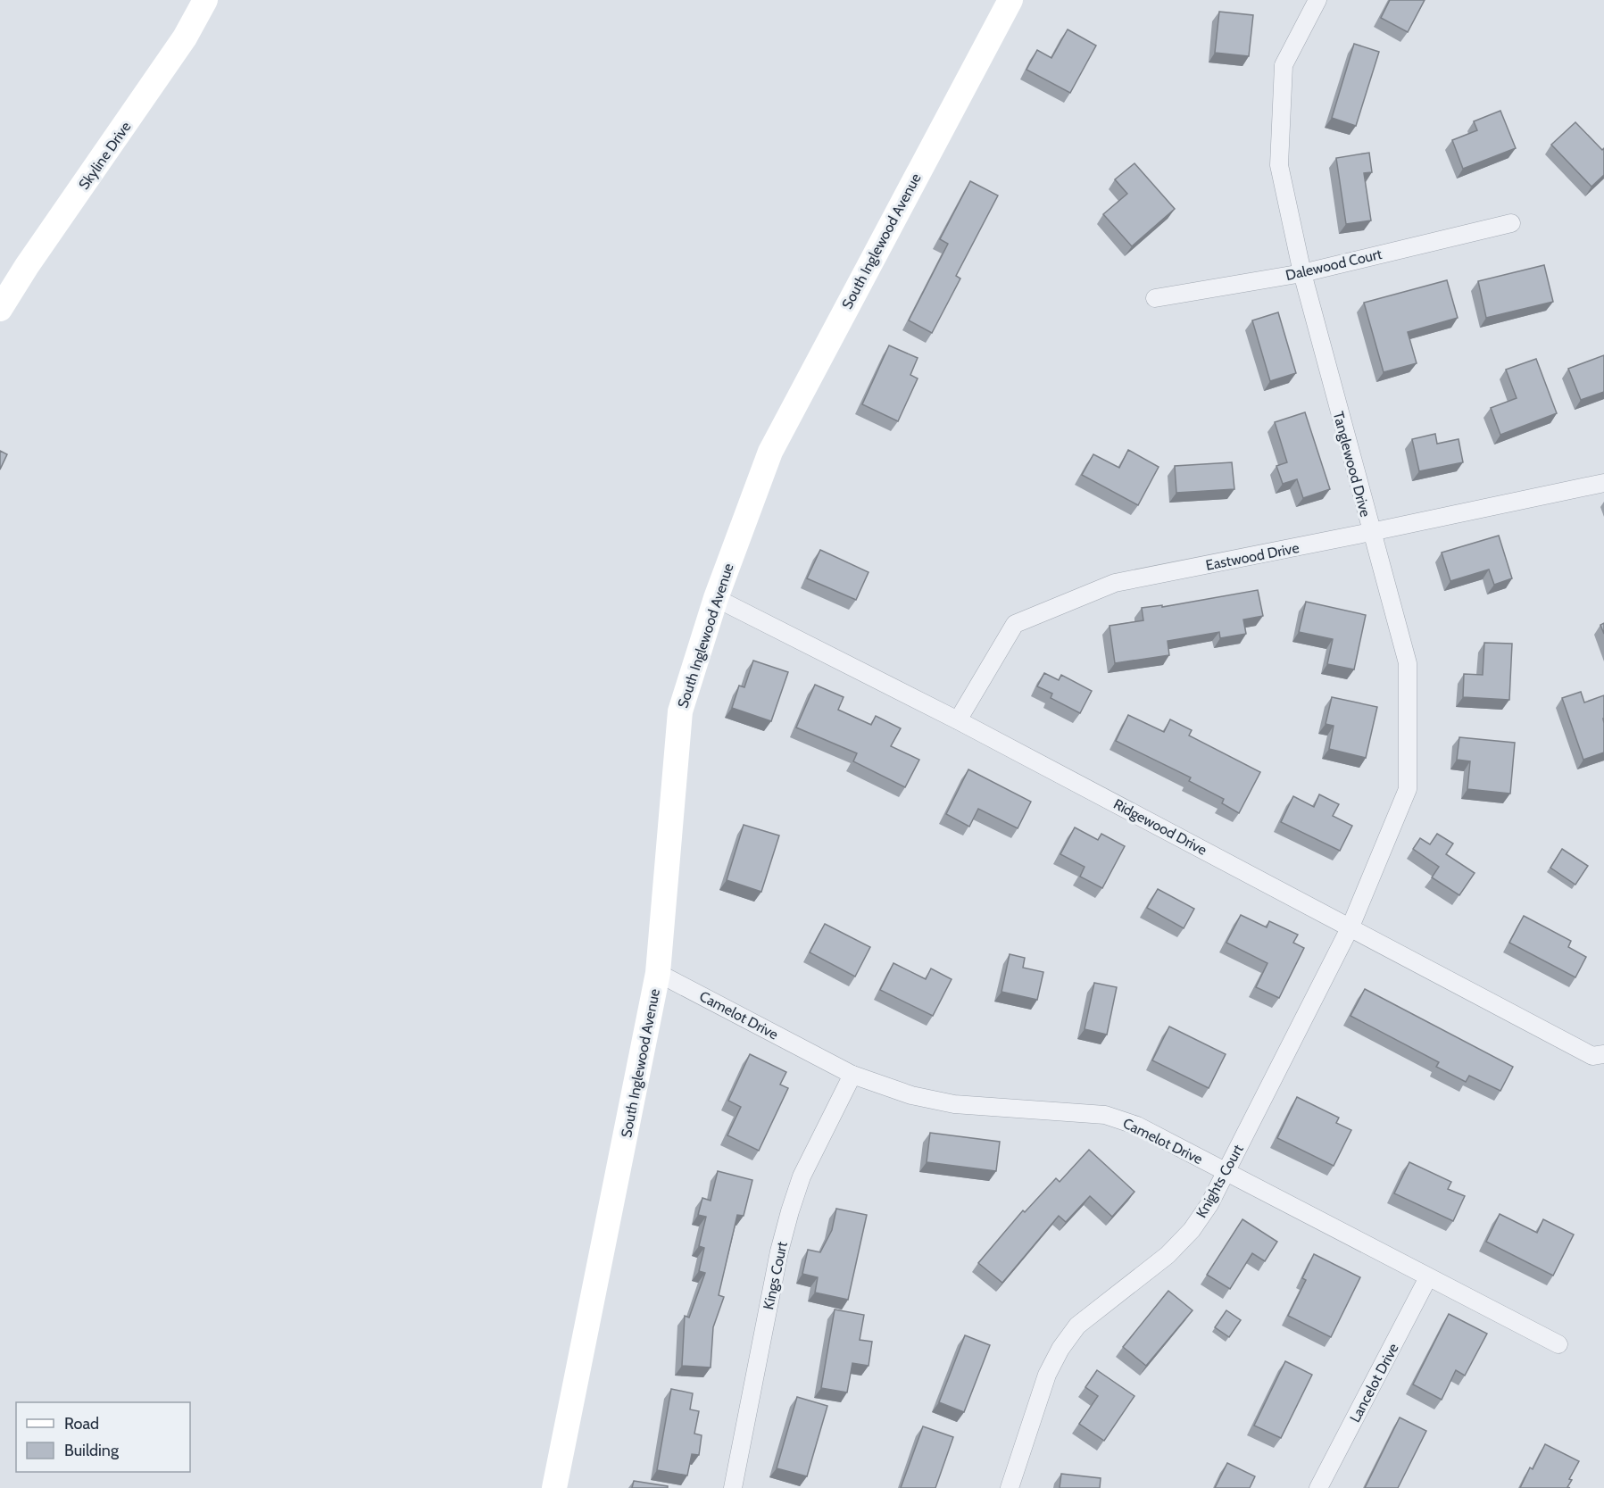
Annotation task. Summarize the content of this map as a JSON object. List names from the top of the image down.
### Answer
{
  "streets": {
    "street": [
      "Skyline Drive",
      "South Inglewood Avenue",
      "Dalewood Court",
      "Tanglewood Drive",
      "Eastwood Drive",
      "Ridgewood Drive",
      "Camelot Drive",
      "Knights Court",
      "Kings Court",
      "Lancelot Drive"
    ]
  },
  "crossings": [
    ["South Inglewood Avenue", "Ridgewood Drive"],
    ["South Inglewood Avenue", "Camelot Drive"],
    ["Dalewood Court", "Tanglewood Drive"],
    ["Tanglewood Drive", "Eastwood Drive"],
    ["Tanglewood Drive", "Ridgewood Drive"],
    ["Tanglewood Drive", "Knights Court"],
    ["Eastwood Drive", "Ridgewood Drive"],
    ["Ridgewood Drive", "Knights Court"],
    ["Camelot Drive", "Knights Court"],
    ["Camelot Drive", "Kings Court"],
    ["Camelot Drive", "Lancelot Drive"]
  ],
  "legend": ["Road", "Building"]
}
